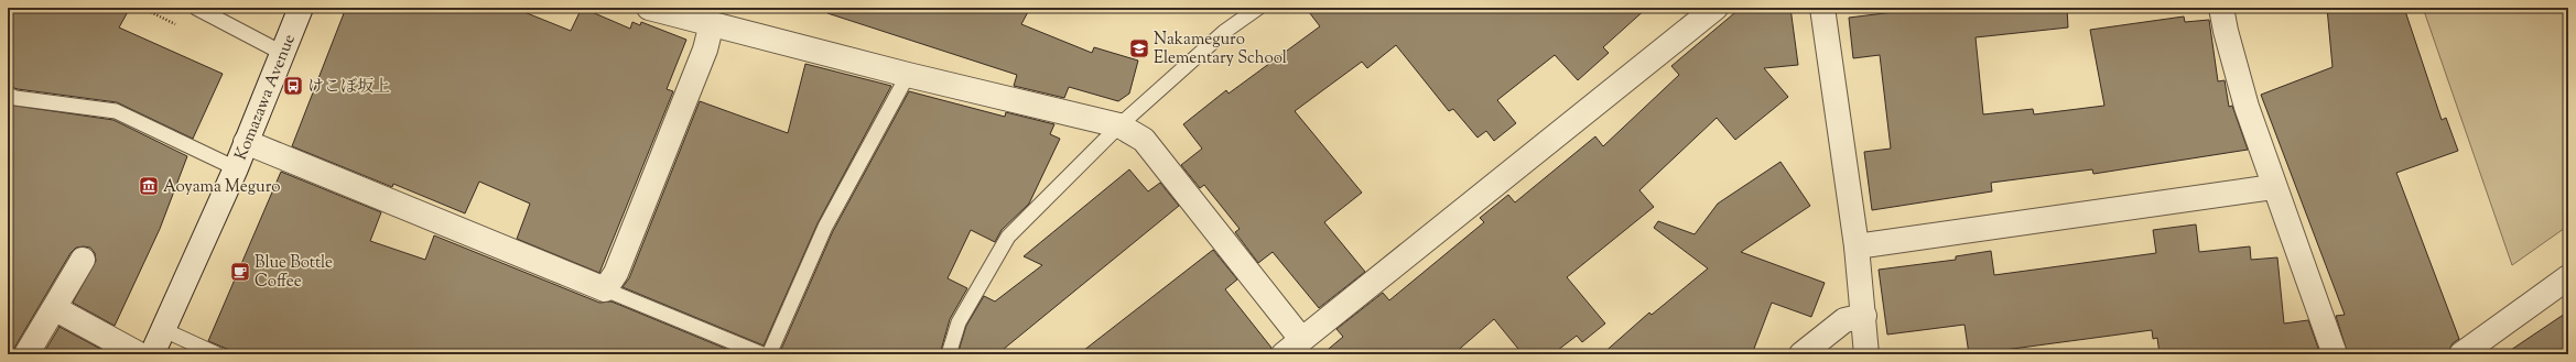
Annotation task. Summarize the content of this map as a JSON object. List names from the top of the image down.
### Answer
{
  "streets": {
    "street": ["Komazawa Avenue"]
  },
  "places": {
    "school or university": ["Nakameguro Elementary School"],
    "bus stop": ["けこぼ坂上"],
    "museum": ["Aoyama Meguro"],
    "cafe": ["Blue Bottle Coffee"]
  }
}
